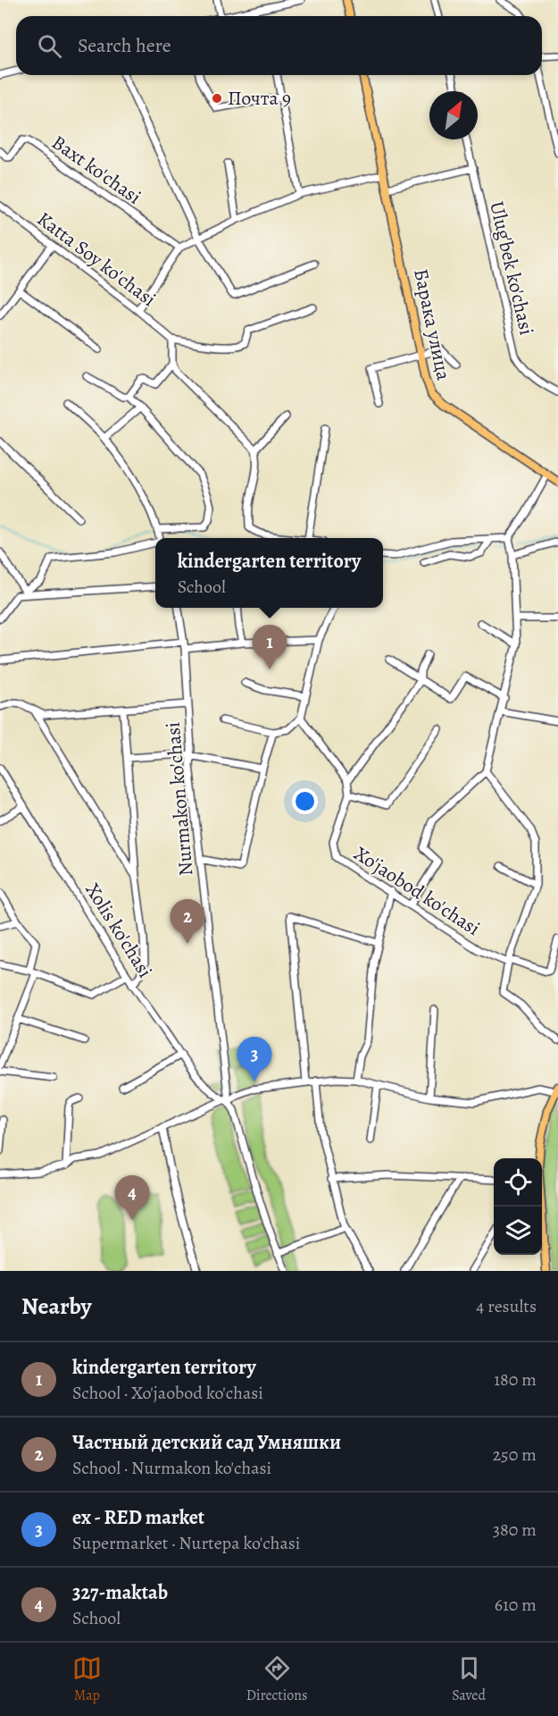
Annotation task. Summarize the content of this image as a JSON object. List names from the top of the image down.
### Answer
{
  "streets": {
    "main road": ["Барака улица"],
    "street": [
      "Baxt ko'chasi",
      "Katta Soy ko'chasi",
      "Ulug'bek ko'chasi",
      "Nurmakon ko'chasi",
      "Xo'jaobod ko'chasi",
      "Xolis ko'chasi"
    ]
  },
  "crossings": [
    ["Nurmakon ko'chasi", "Xolis ko'chasi"]
  ],
  "places": ["Почта 9"],
  "north": "top right",
  "page": {
    "search": "Search here",
    "popup": ["kindergarten territory", "School"],
    "pins": [
      "1",
      "2",
      "3",
      "4"
    ],
    "heading": ["Nearby", "4 results"],
    "list": [
      {
        "mark": "1",
        "name": "kindergarten territory",
        "note": "School · Xo'jaobod ko'chasi",
        "value": "180 m"
      },
      {
        "mark": "2",
        "name": "Частный детский сад Умняшки",
        "note": "School · Nurmakon ko'chasi",
        "value": "250 m"
      },
      {
        "mark": "3",
        "name": "ex - RED market",
        "note": "Supermarket · Nurtepa ko'chasi",
        "value": "380 m"
      },
      {
        "mark": "4",
        "name": "327-maktab",
        "note": "School",
        "value": "610 m"
      }
    ],
    "nav": ["Map", "Directions", "Saved"]
  }
}
